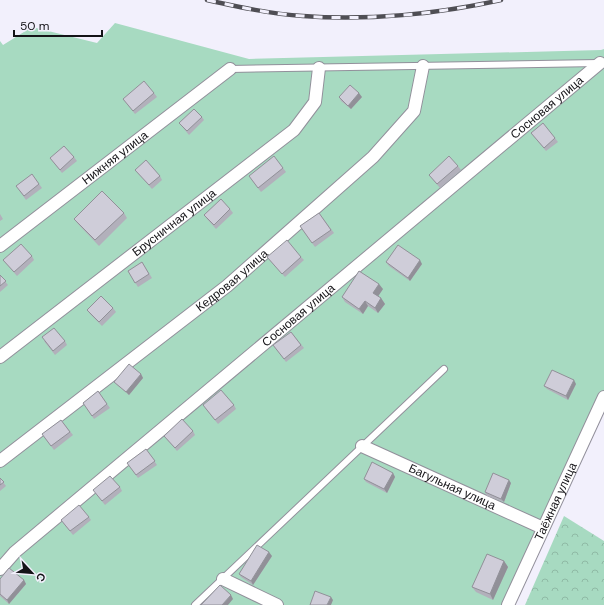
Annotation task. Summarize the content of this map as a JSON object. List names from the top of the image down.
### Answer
{
  "streets": {
    "street": [
      "Сосновая улица",
      "Нижняя улица",
      "Брусничная улица",
      "Кедровая улица",
      "Багульная улица",
      "Таёжная улица"
    ]
  },
  "crossings": [
    ["Багульная улица", "Таёжная улица"]
  ],
  "scale_bar": "50 m",
  "north": "bottom right"
}
